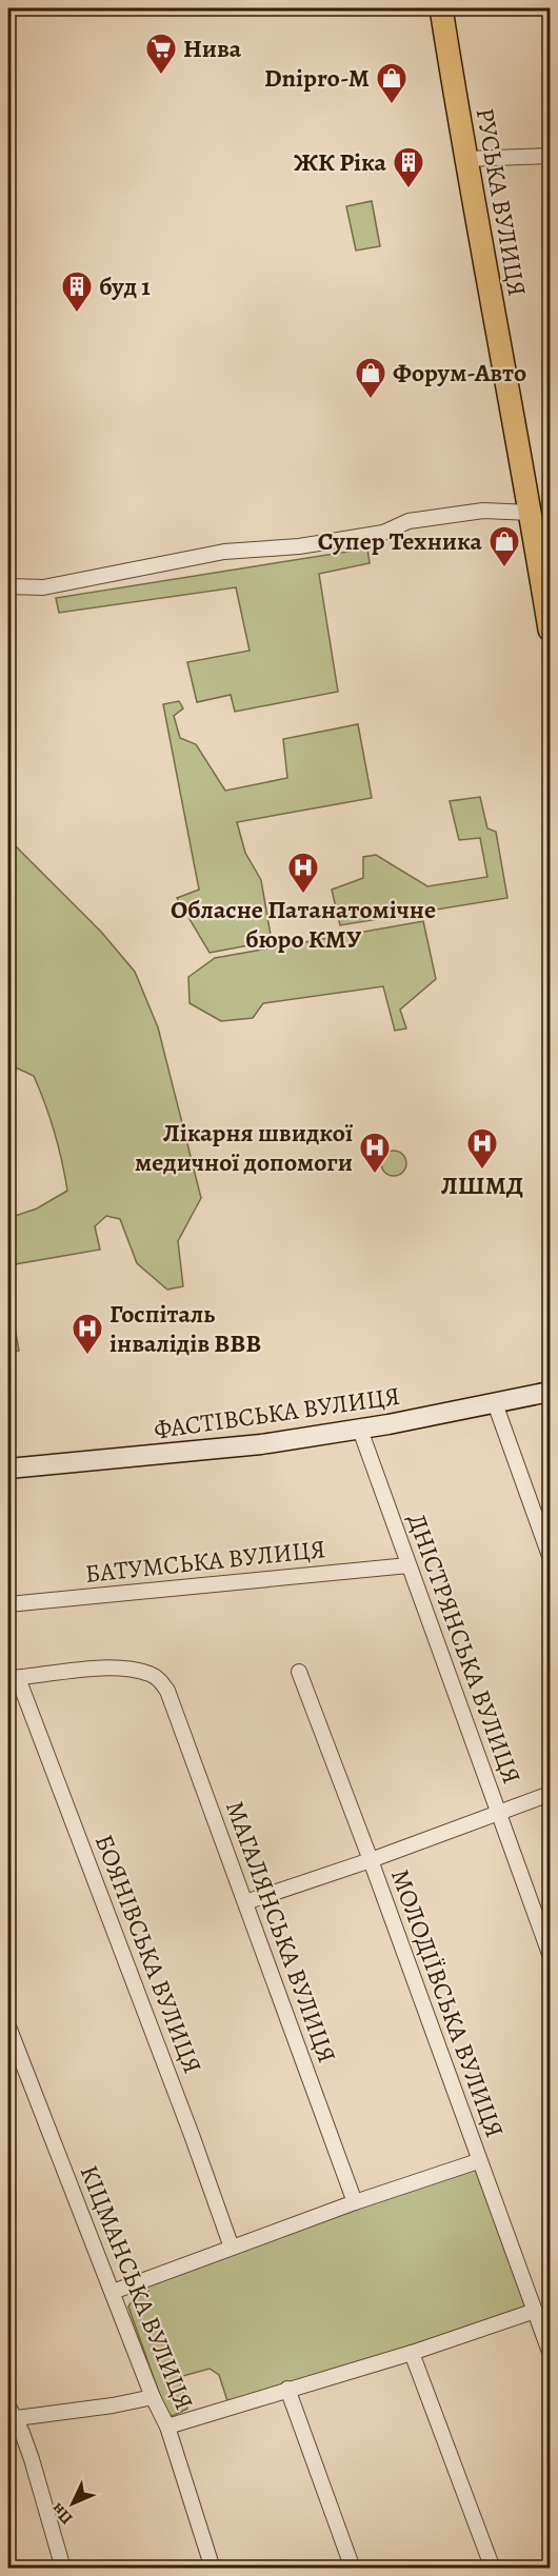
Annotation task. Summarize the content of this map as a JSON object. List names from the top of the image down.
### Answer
{
  "streets": {
    "main road": ["РУСЬКА ВУЛИЦЯ", "ФАСТІВСЬКА ВУЛИЦЯ"],
    "street": [
      "БАТУМСЬКА ВУЛИЦЯ",
      "ДНІСТРЯНСЬКА ВУЛИЦЯ",
      "МАГАЛЯНСЬКА ВУЛИЦЯ",
      "БОЯНІВСЬКА ВУЛИЦЯ",
      "МОЛОДІЇВСЬКА ВУЛИЦЯ",
      "КІЦМАНСЬКА ВУЛИЦЯ"
    ]
  },
  "crossings": [
    ["ФАСТІВСЬКА ВУЛИЦЯ", "ДНІСТРЯНСЬКА ВУЛИЦЯ"],
    ["БАТУМСЬКА ВУЛИЦЯ", "ДНІСТРЯНСЬКА ВУЛИЦЯ"],
    ["МАГАЛЯНСЬКА ВУЛИЦЯ", "БОЯНІВСЬКА ВУЛИЦЯ"]
  ],
  "places": {
    "supermarket": ["Нива"],
    "shop": ["Dnipro-M", "Форум-Авто", "Супер Техника"],
    "building": ["ЖК Ріка", "буд 1"],
    "hospital": [
      "Обласне Патанатомічне бюро КМУ",
      "ЛШМД",
      "Лікарня швидкої медичної допомоги",
      "Госпіталь інвалідів ВВВ"
    ]
  },
  "north": "bottom left"
}
